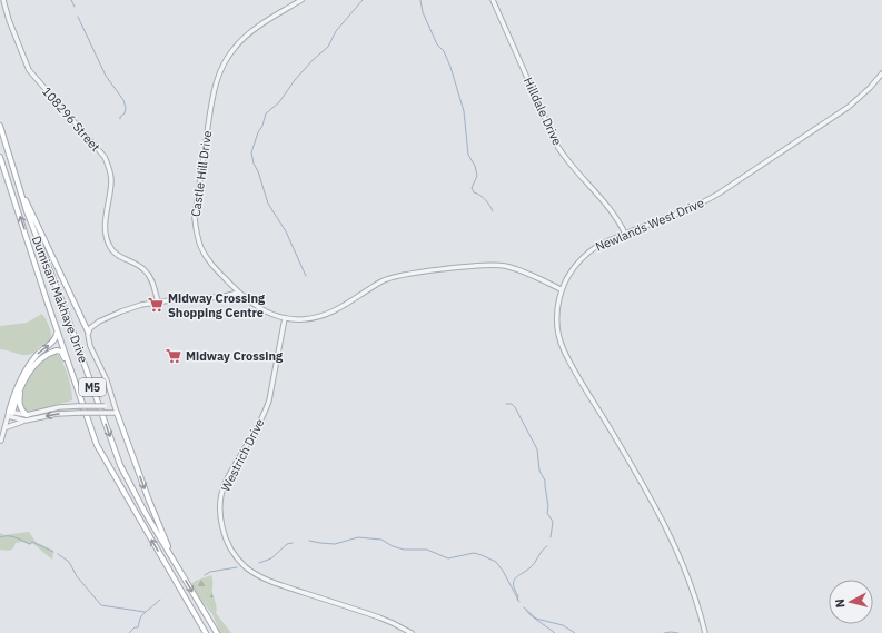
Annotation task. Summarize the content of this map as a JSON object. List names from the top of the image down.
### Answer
{
  "streets": {
    "main road": ["Dumisani Makhaye Drive", "M5"],
    "street": [
      "Hilldale Drive",
      "108296 Street",
      "Castle Hill Drive",
      "Newlands West Drive",
      "Westrich Drive"
    ]
  },
  "crossings": [
    ["Hilldale Drive", "Newlands West Drive"],
    ["Castle Hill Drive", "Newlands West Drive"],
    ["Castle Hill Drive", "Westrich Drive"]
  ],
  "places": {
    "supermarket": ["Midway Crossing Shopping Centre", "Midway Crossing"]
  },
  "north": "left"
}
